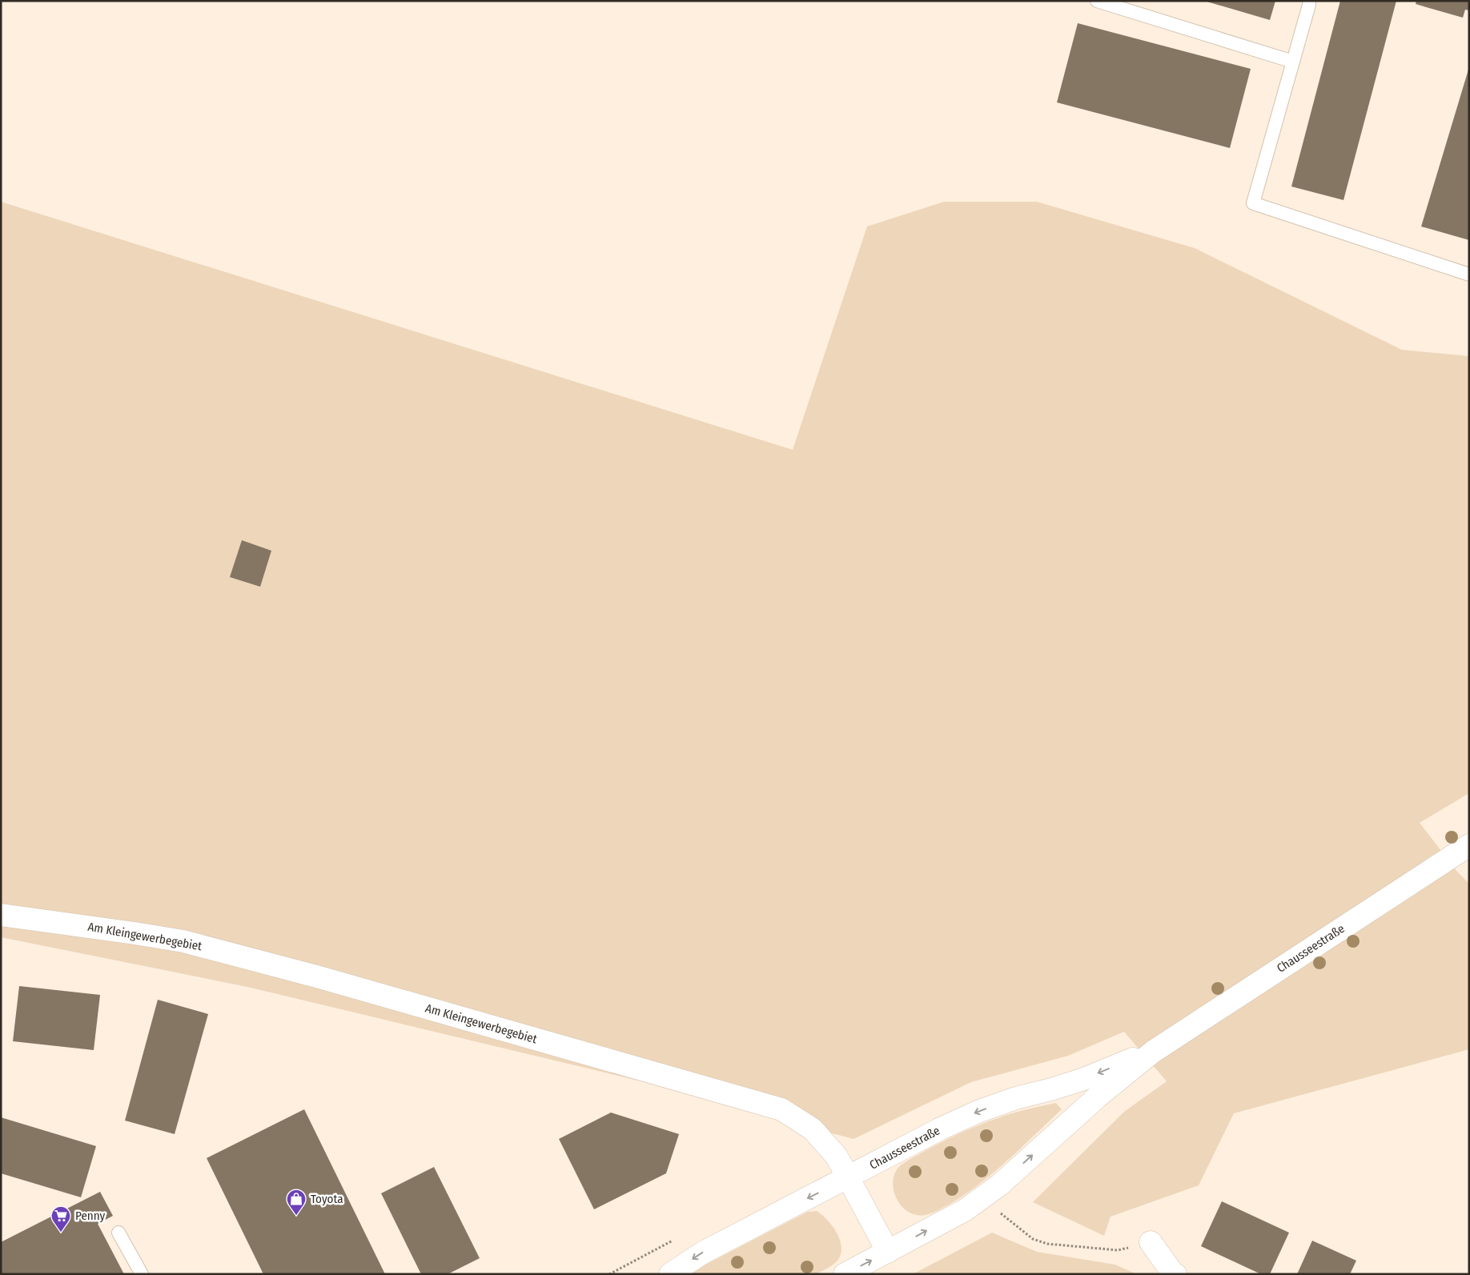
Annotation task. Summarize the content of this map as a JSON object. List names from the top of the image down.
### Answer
{
  "streets": {
    "street": ["Am Kleingewerbegebiet", "Chausseestraße"]
  },
  "crossings": [
    ["Am Kleingewerbegebiet", "Chausseestraße"]
  ],
  "places": {
    "shop": ["Toyota"],
    "supermarket": ["Penny"]
  }
}
